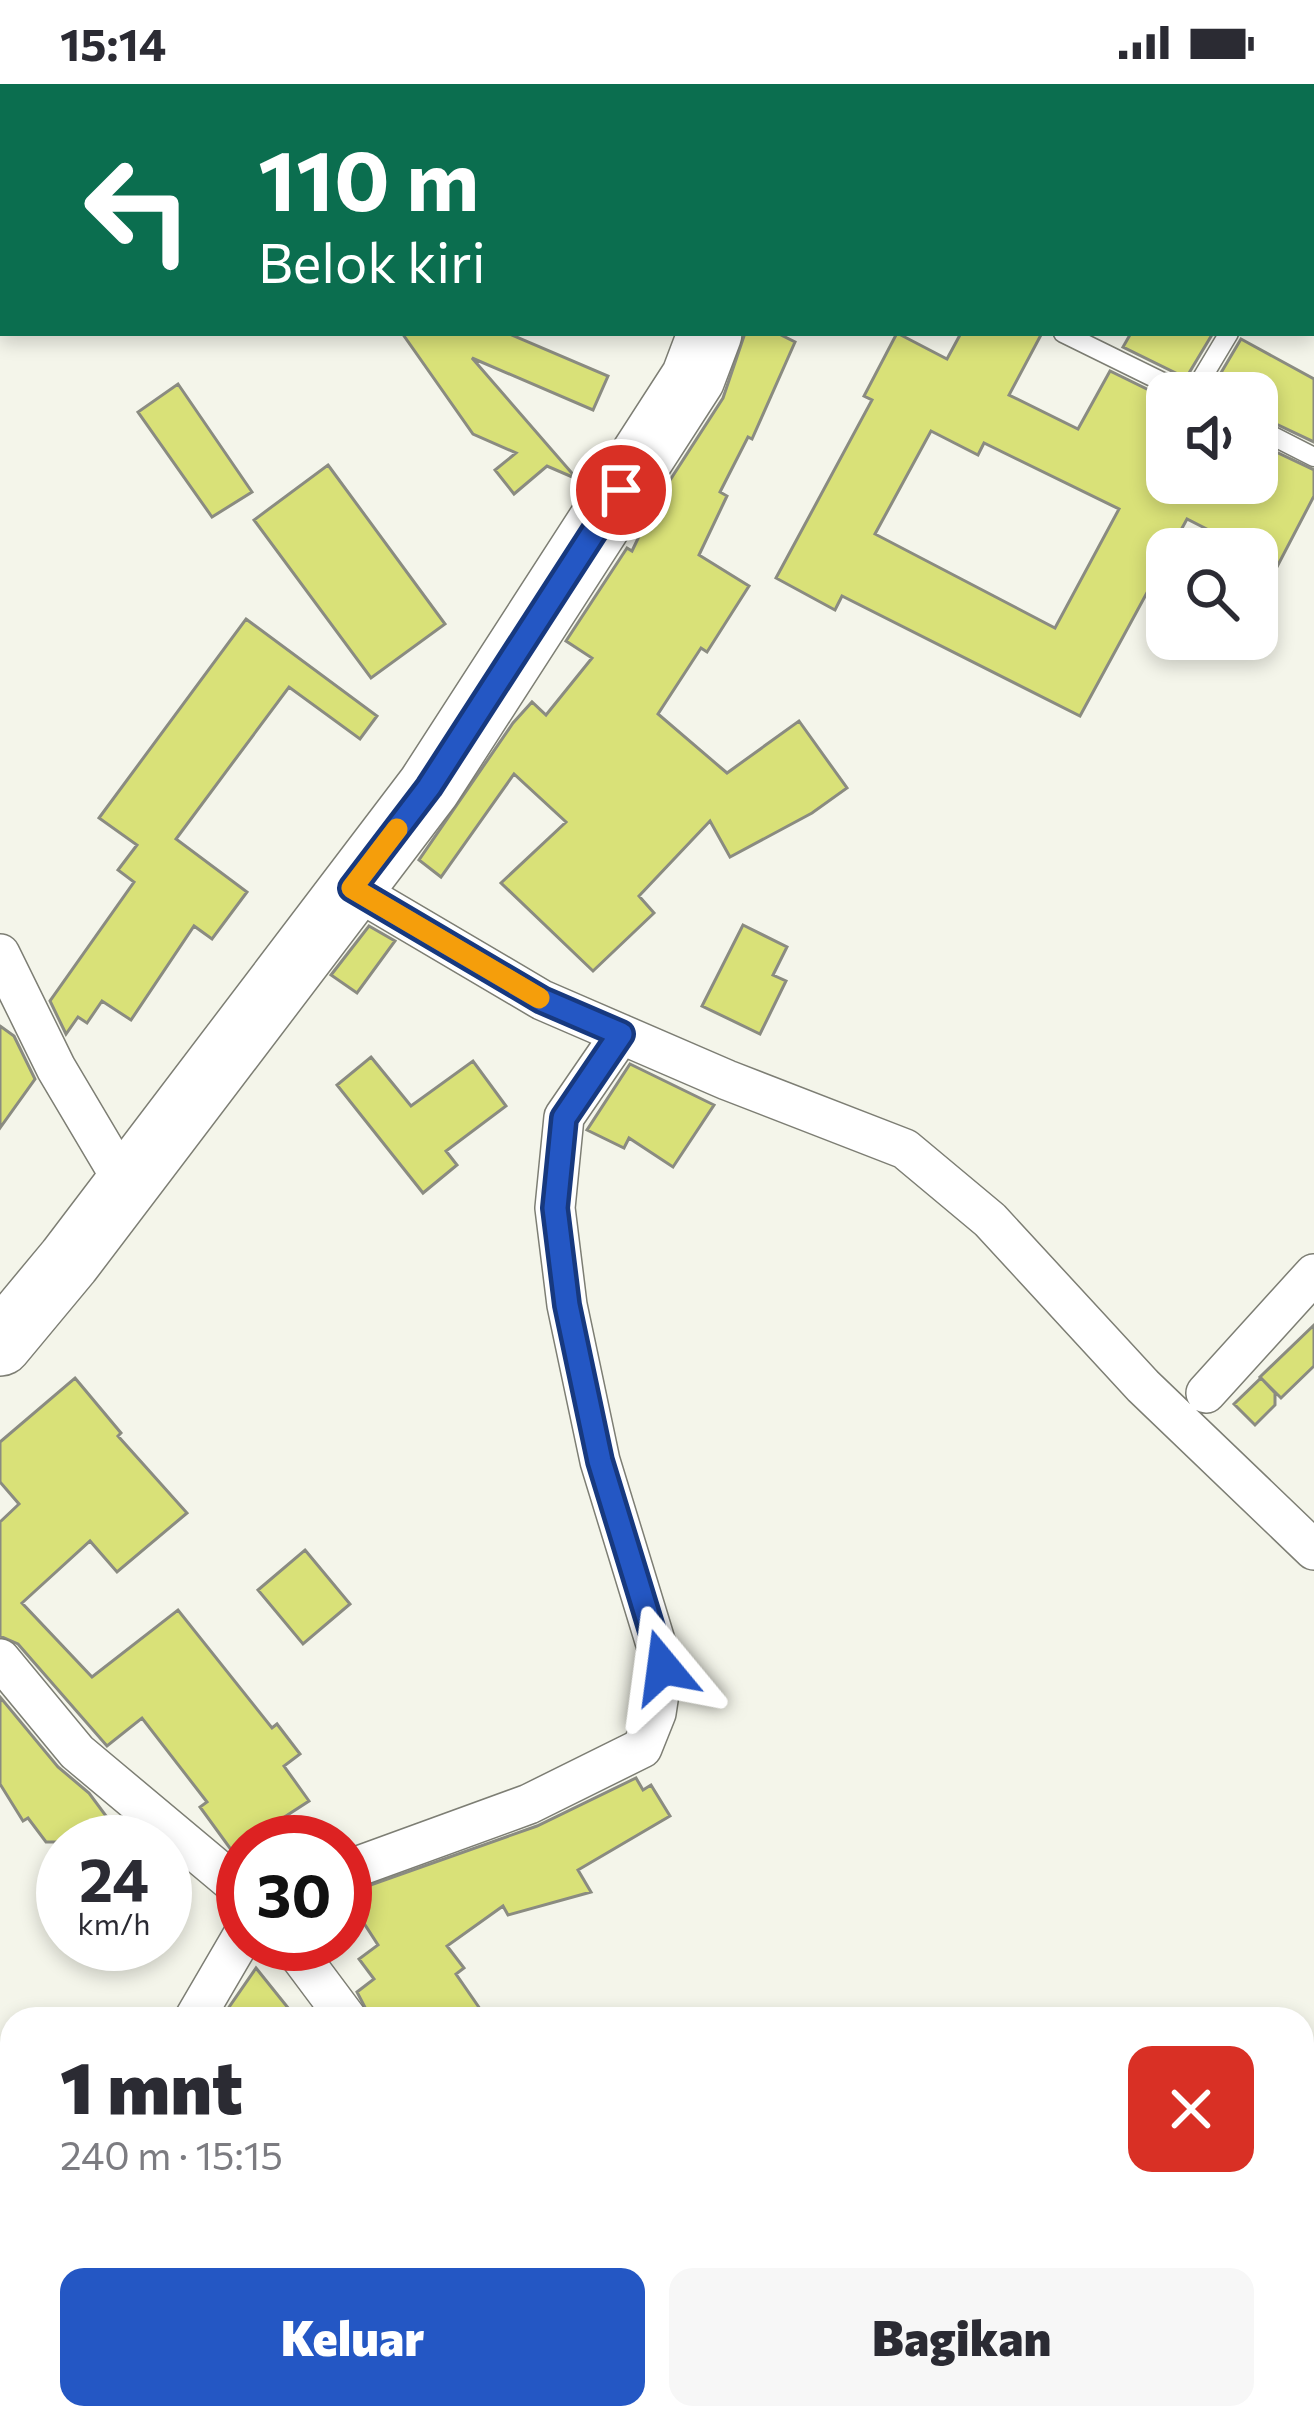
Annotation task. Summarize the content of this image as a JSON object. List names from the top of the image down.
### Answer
{
  "page": {
    "status": "15:14",
    "turn": ["110 m", "Belok kiri"],
    "speed": "24 km/h",
    "limit": "30",
    "heading": ["1 mnt", "240 m · 15:15"],
    "buttons": ["Keluar", "Bagikan"]
  }
}
